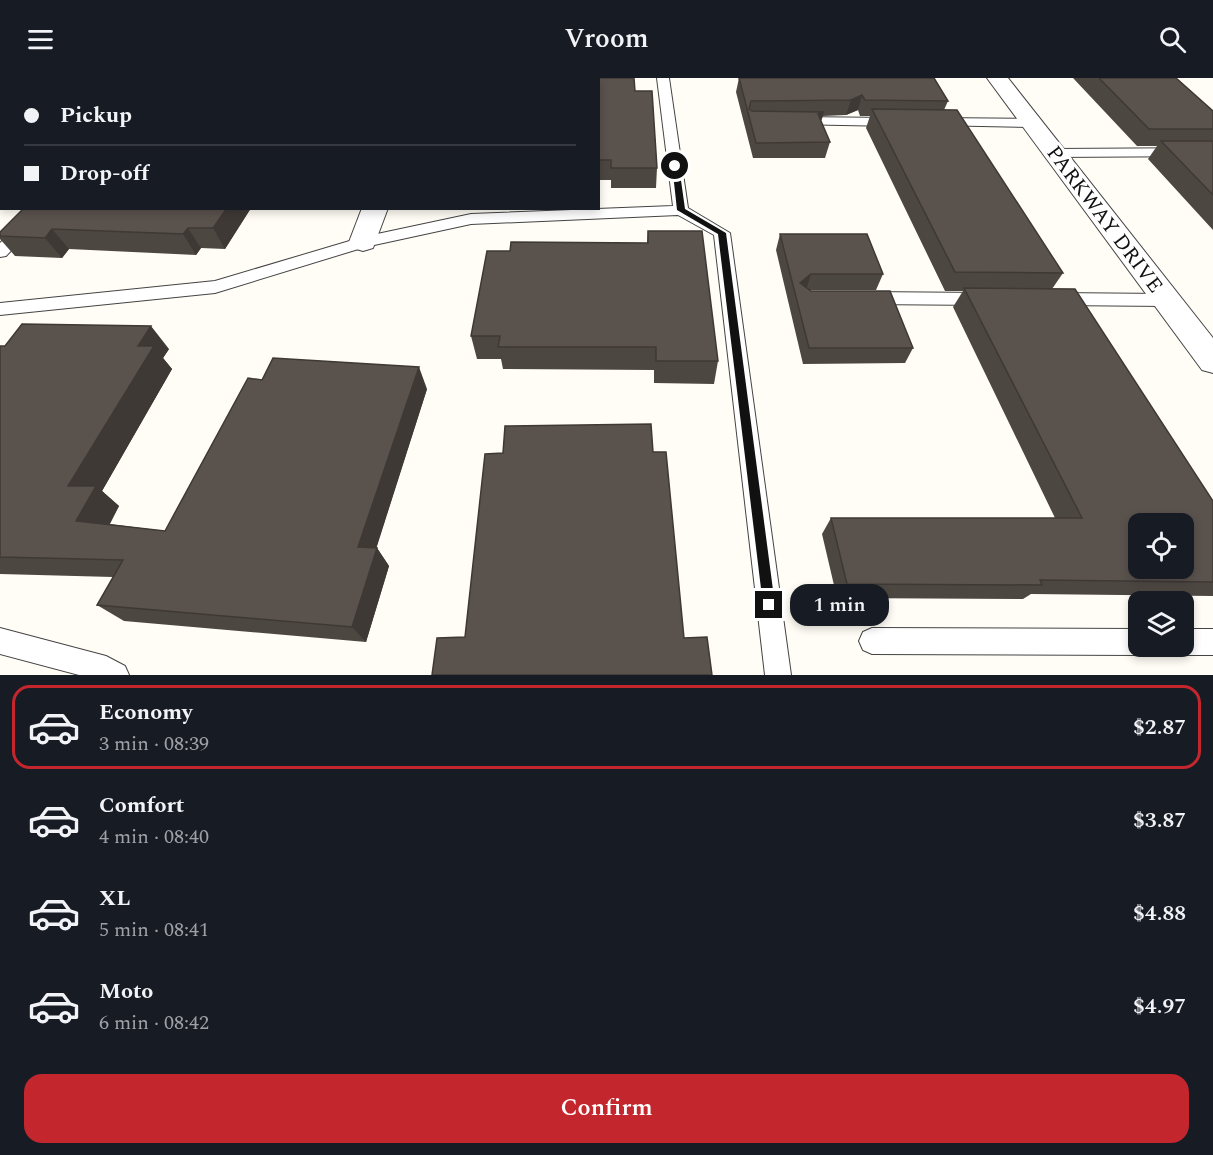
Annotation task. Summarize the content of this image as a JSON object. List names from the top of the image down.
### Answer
{
  "streets": {
    "street": ["PARKWAY DRIVE"]
  },
  "page": {
    "header": "Vroom",
    "banner": ["Pickup", "Drop-off"],
    "bubble": "1 min",
    "list": [
      {
        "name": "Economy",
        "note": "3 min · 08:39",
        "value": "$2.87"
      },
      {
        "name": "Comfort",
        "note": "4 min · 08:40",
        "value": "$3.87"
      },
      {
        "name": "XL",
        "note": "5 min · 08:41",
        "value": "$4.88"
      },
      {
        "name": "Moto",
        "note": "6 min · 08:42",
        "value": "$4.97"
      }
    ],
    "buttons": "Confirm"
  }
}
